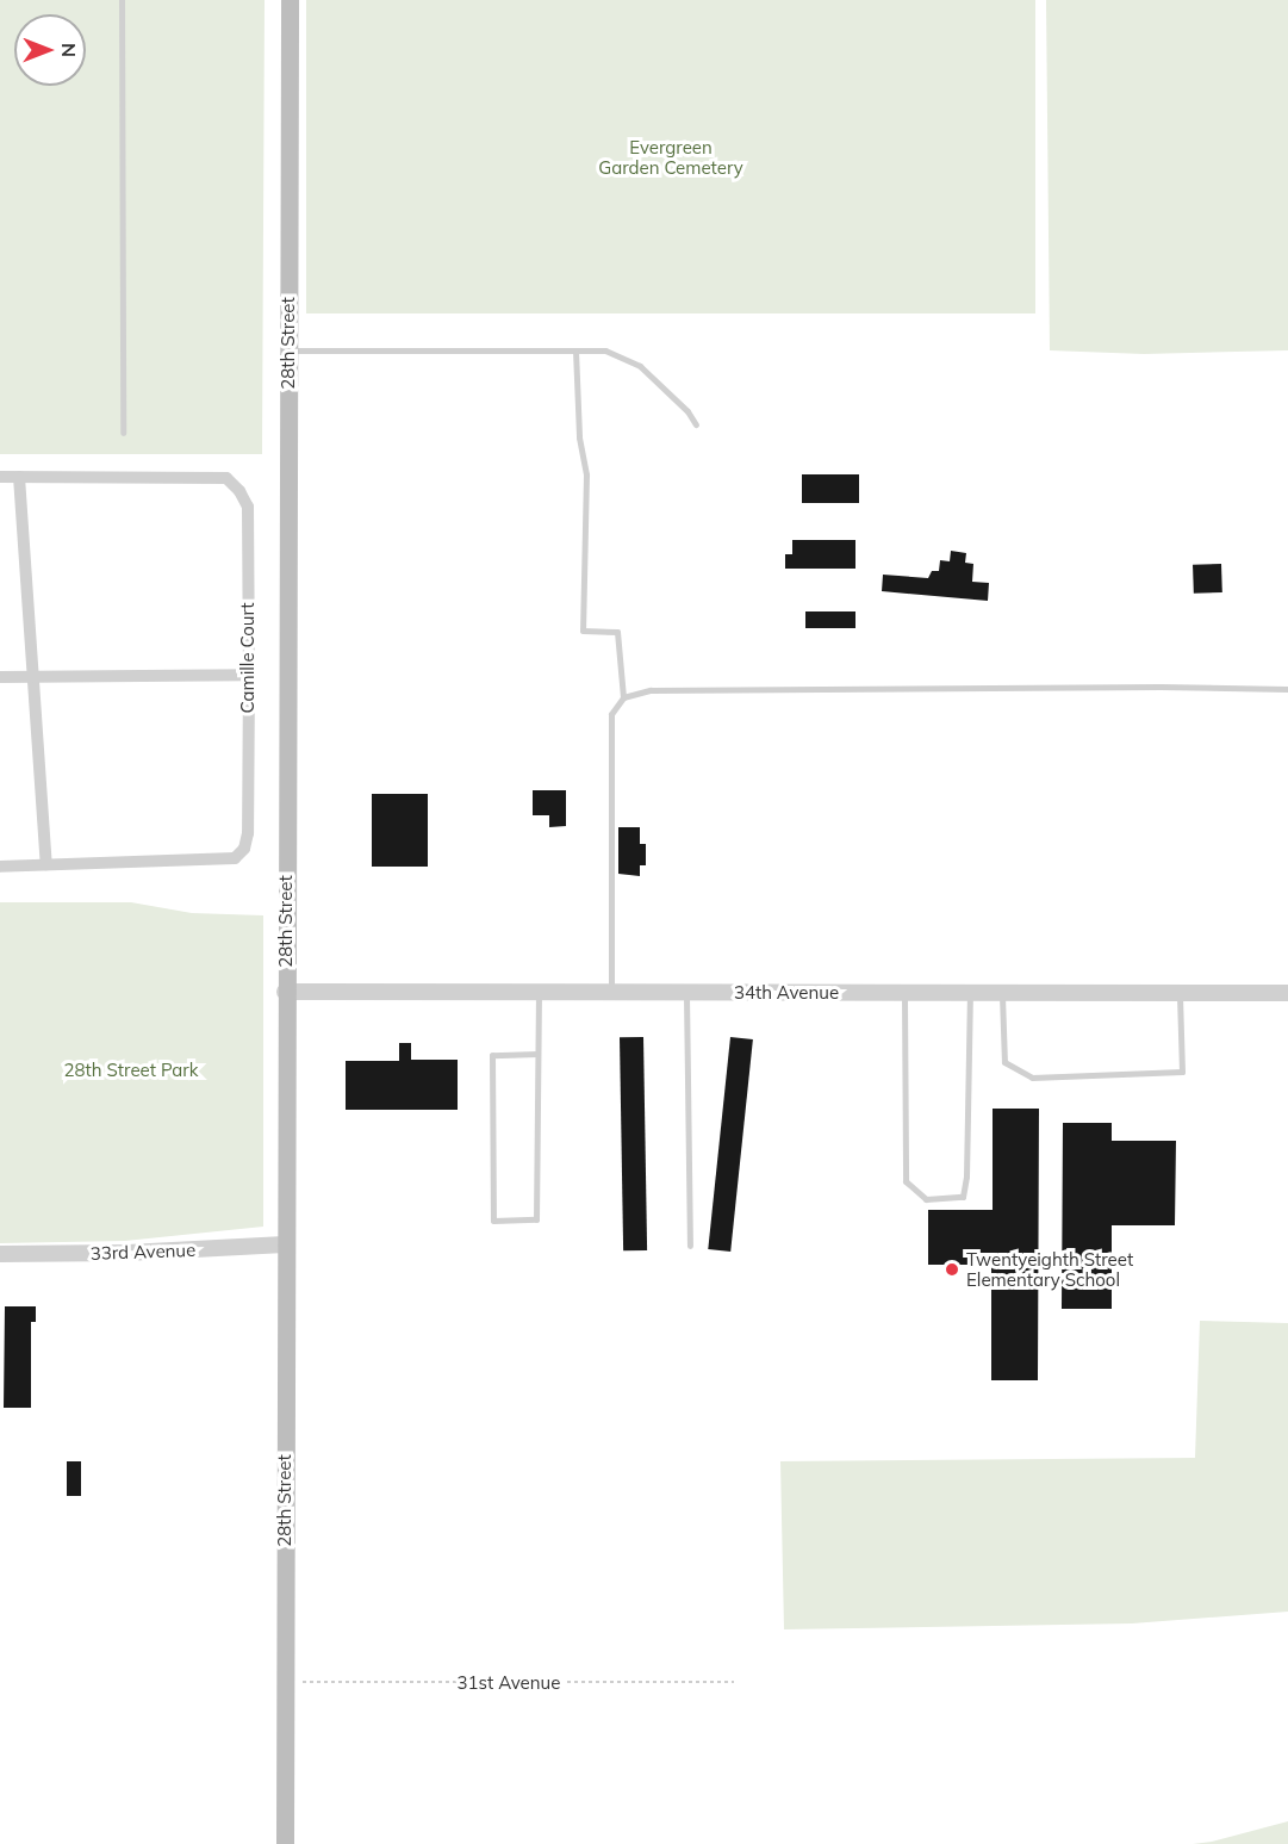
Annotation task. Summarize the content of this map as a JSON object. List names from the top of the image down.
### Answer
{
  "streets": {
    "main road": ["28th Street"],
    "street": ["Camille Court", "34th Avenue", "33rd Avenue"],
    "path": ["31st Avenue"]
  },
  "crossings": [
    ["28th Street", "34th Avenue"],
    ["28th Street", "33rd Avenue"],
    ["28th Street", "31st Avenue"]
  ],
  "parks": ["Evergreen Garden Cemetery", "28th Street Park"],
  "places": ["Twentyeighth Street Elementary School"],
  "north": "right"
}
